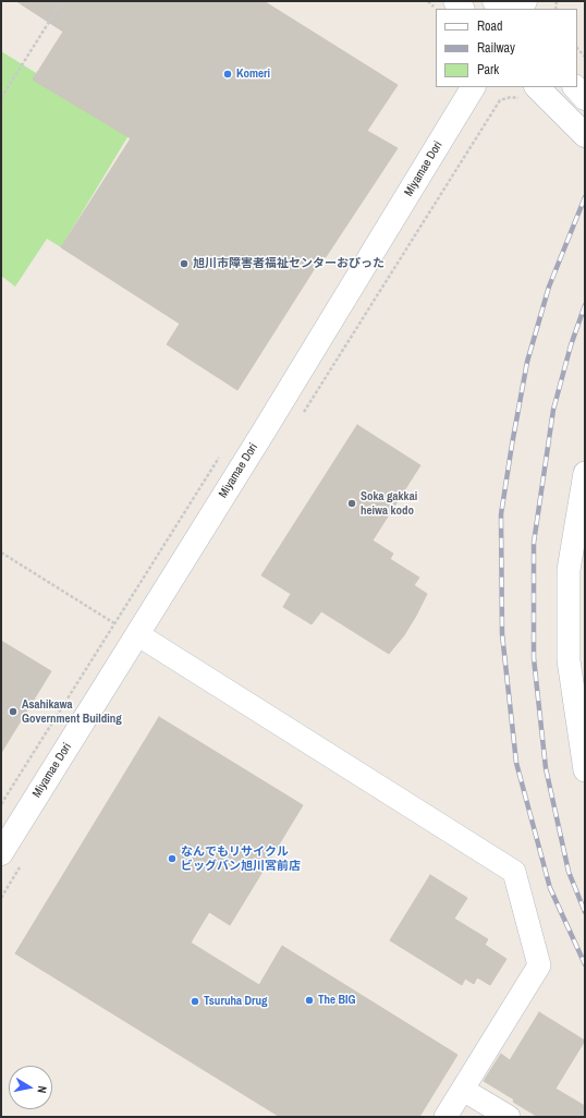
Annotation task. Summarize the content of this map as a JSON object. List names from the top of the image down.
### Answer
{
  "streets": {
    "street": ["Miyamae Dori"]
  },
  "places": [
    "Komeri",
    "旭川市障害者福祉センターおぴった",
    "Soka gakkai heiwa kodo",
    "Asahikawa Government Building",
    "なんでもリサイクル ビッグバン旭川宮前店",
    "The BIG",
    "Tsuruha Drug"
  ],
  "legend": ["Road", "Railway", "Park"],
  "north": "right"
}
